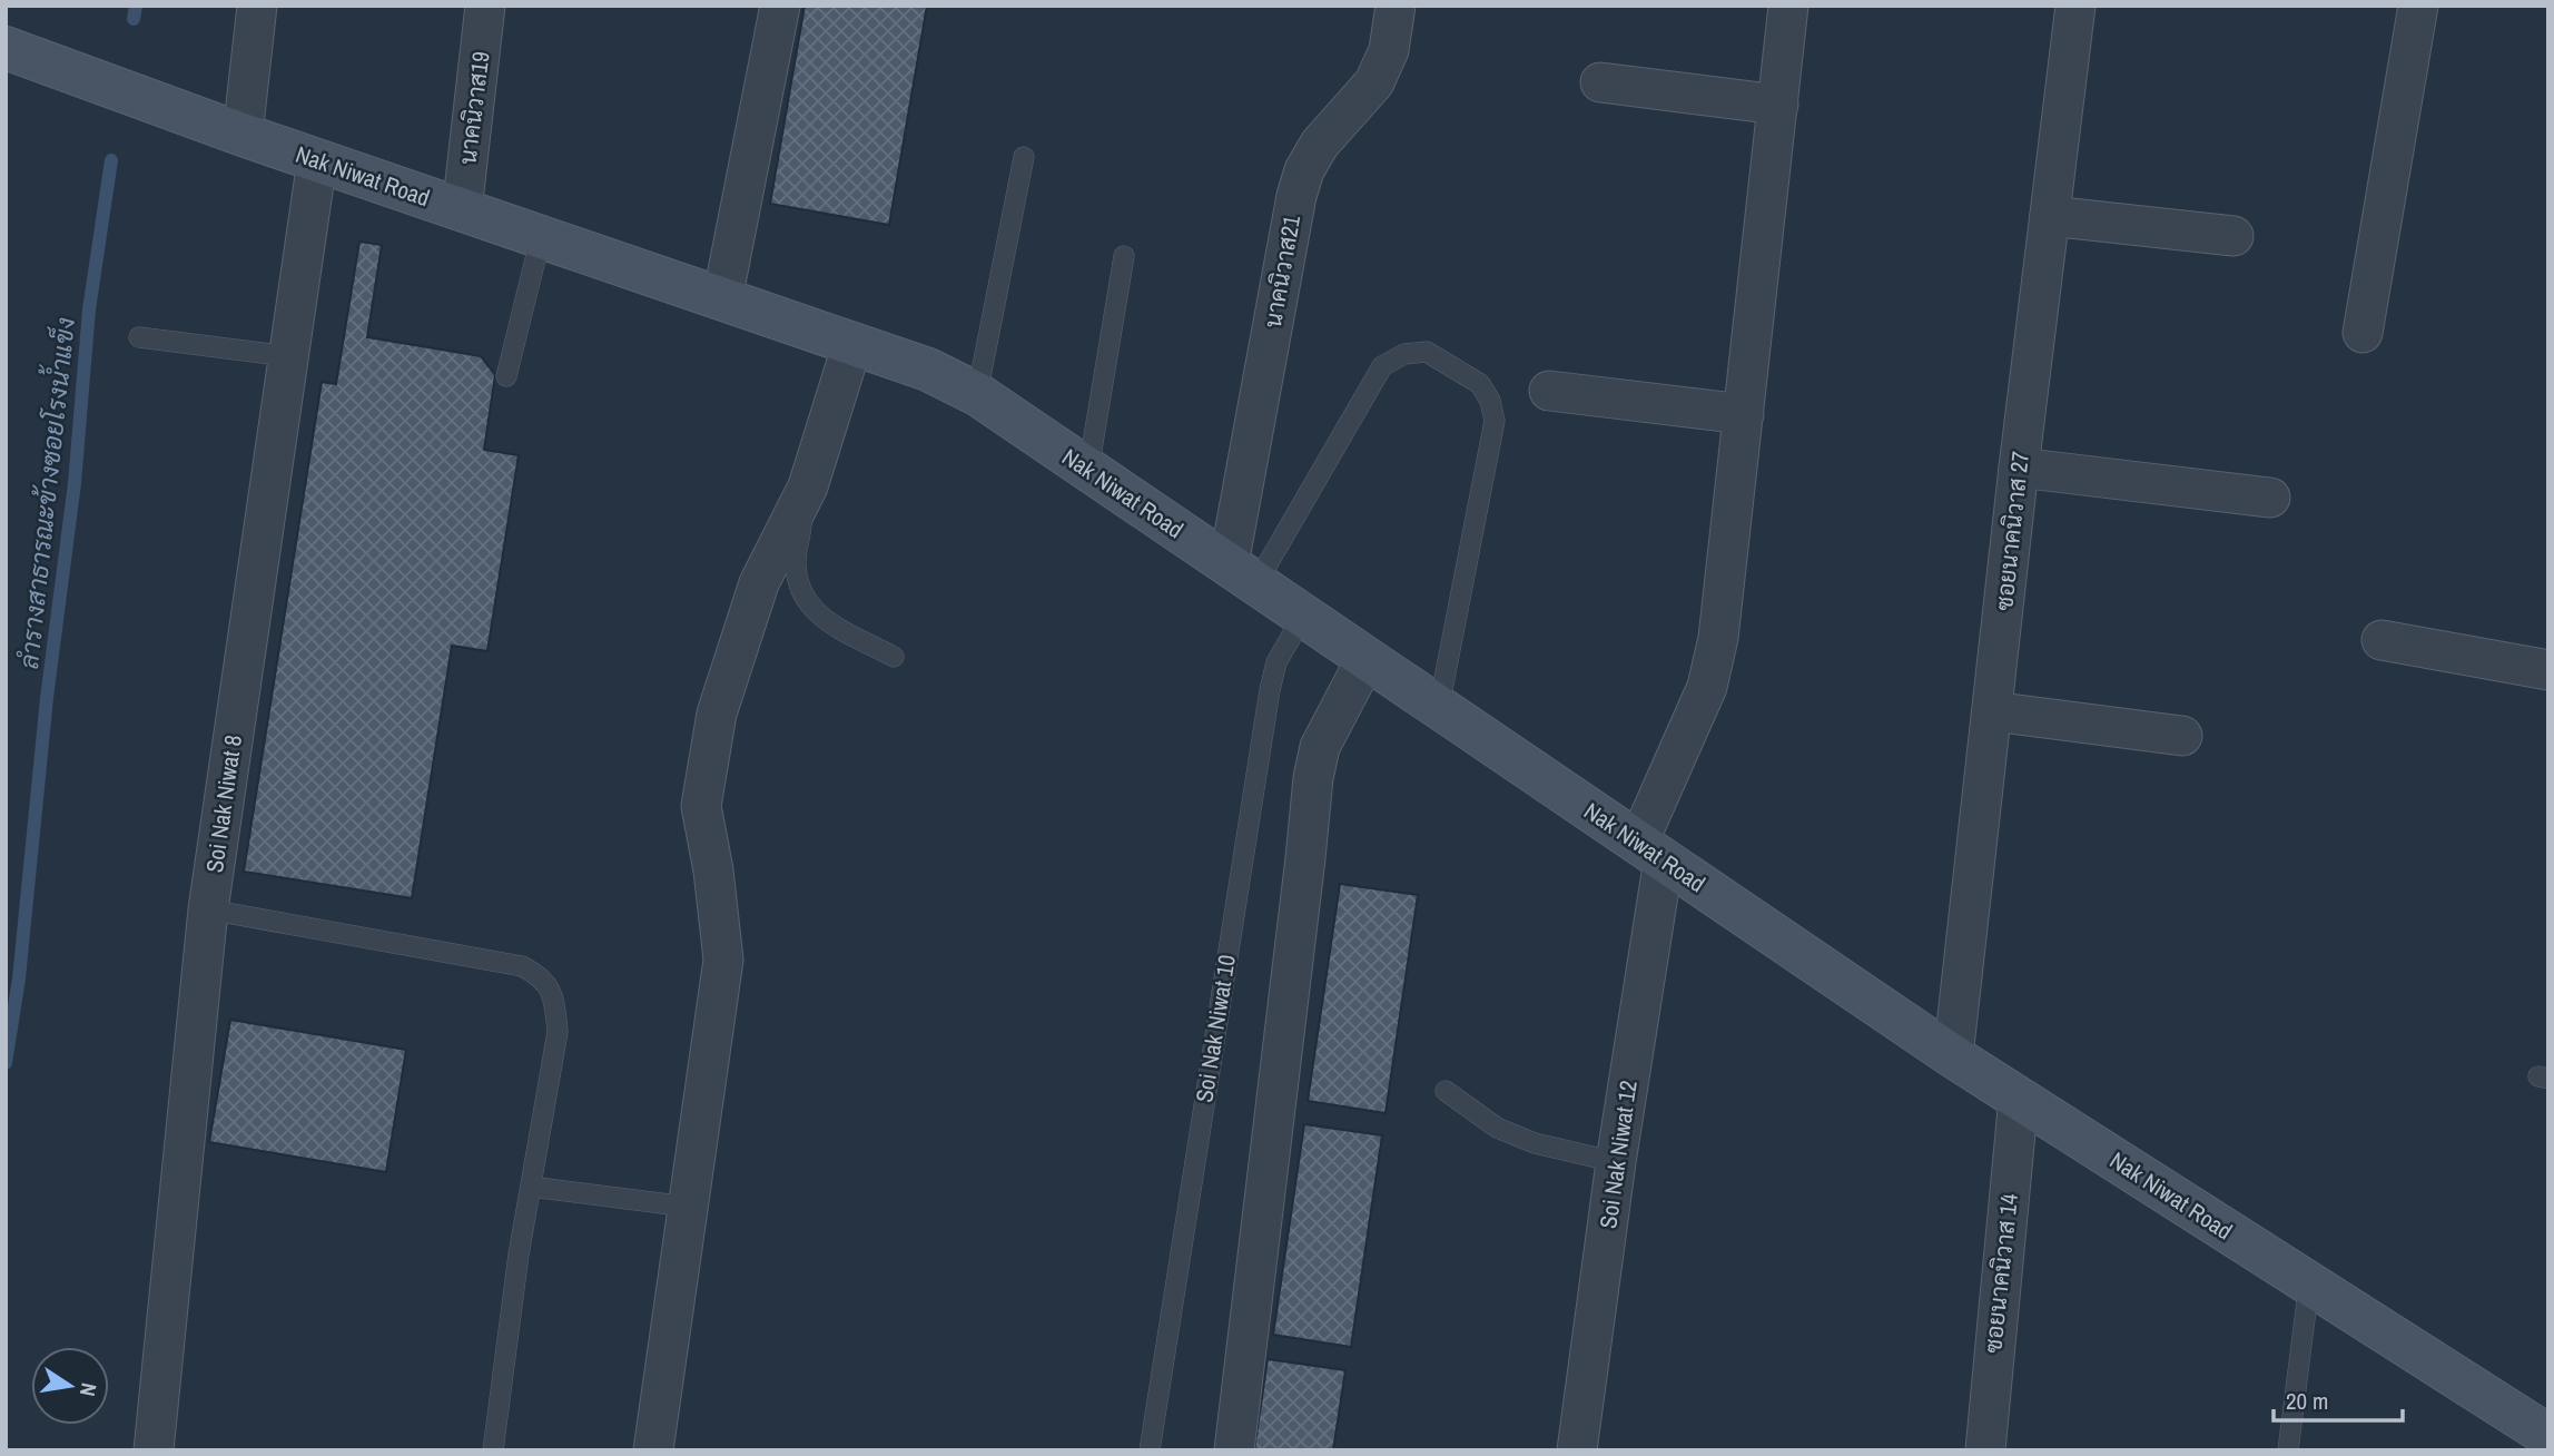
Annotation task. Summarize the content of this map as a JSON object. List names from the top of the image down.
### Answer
{
  "streets": {
    "main road": ["Nak Niwat Road"],
    "street": [
      "นาคนิวาส19",
      "นาคนิวาส21",
      "ซอยนาคนิวาส 27",
      "Soi Nak Niwat 8",
      "Soi Nak Niwat 12",
      "ซอยนาคนิวาส 14"
    ],
    "lane": ["Soi Nak Niwat 10"]
  },
  "crossings": [
    ["นาคนิวาส19", "Nak Niwat Road"],
    ["Nak Niwat Road", "นาคนิวาส21"],
    ["Nak Niwat Road", "ซอยนาคนิวาส 27"],
    ["Nak Niwat Road", "Soi Nak Niwat 8"],
    ["Nak Niwat Road", "Soi Nak Niwat 10"],
    ["Nak Niwat Road", "Soi Nak Niwat 12"],
    ["Nak Niwat Road", "ซอยนาคนิวาส 14"]
  ],
  "water": ["ลำรางสาธารณะข้างซอยโรงน้ำแข็ง"],
  "scale_bar": "20 m",
  "north": "right"
}
